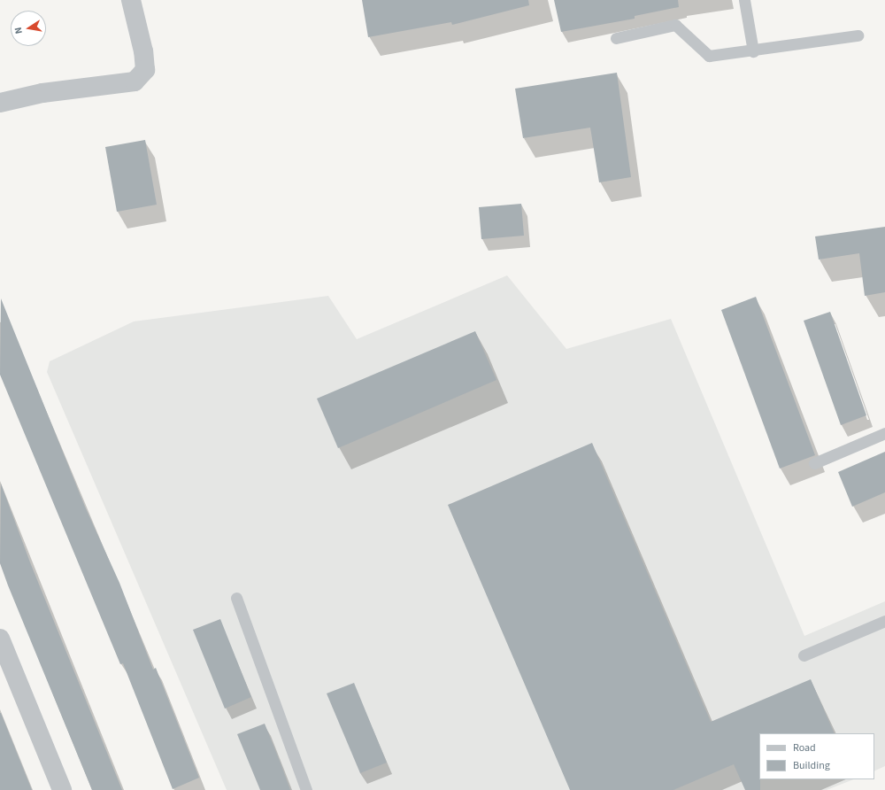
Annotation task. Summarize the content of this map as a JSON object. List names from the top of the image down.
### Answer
{
  "legend": ["Road", "Building"],
  "north": "left"
}
